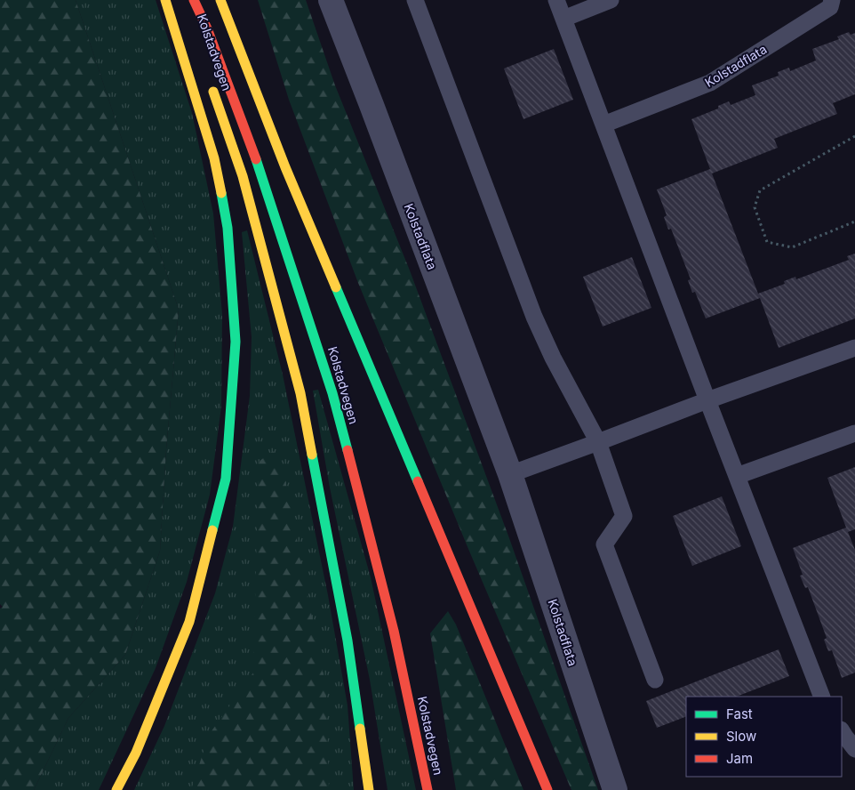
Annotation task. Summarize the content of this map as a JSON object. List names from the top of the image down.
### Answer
{
  "streets": {
    "main road": ["Kolstadvegen"],
    "street": ["Kolstadflata"]
  },
  "legend": ["Fast", "Slow", "Jam"]
}
